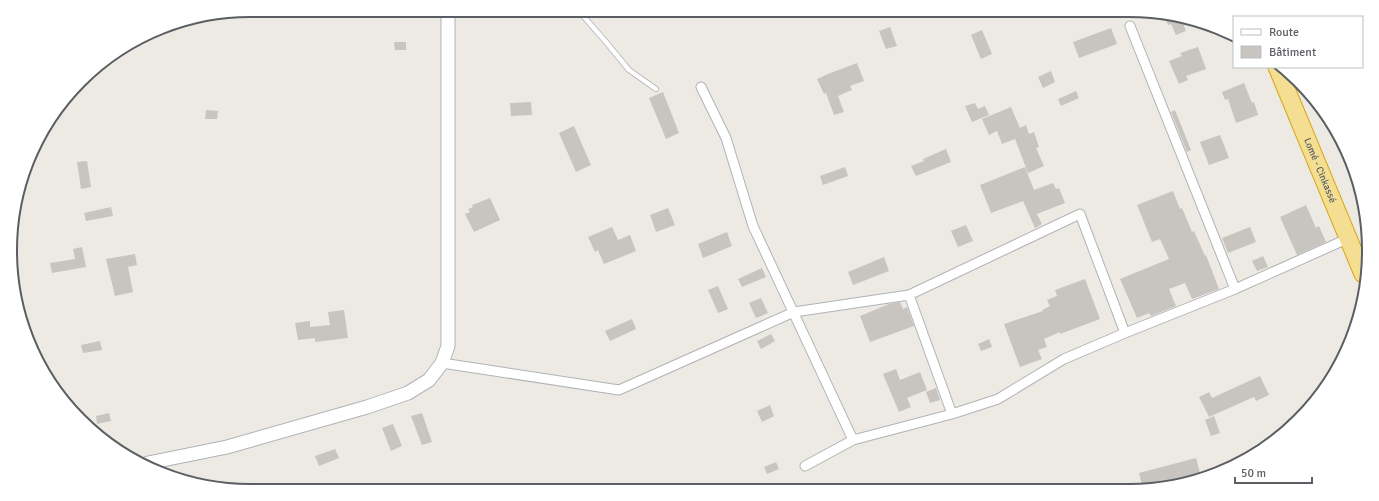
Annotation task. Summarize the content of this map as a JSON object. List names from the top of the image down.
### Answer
{
  "streets": {
    "highway": ["Lomé - Cinkassé"]
  },
  "legend": ["Route", "Bâtiment"],
  "scale_bar": "50 m"
}
